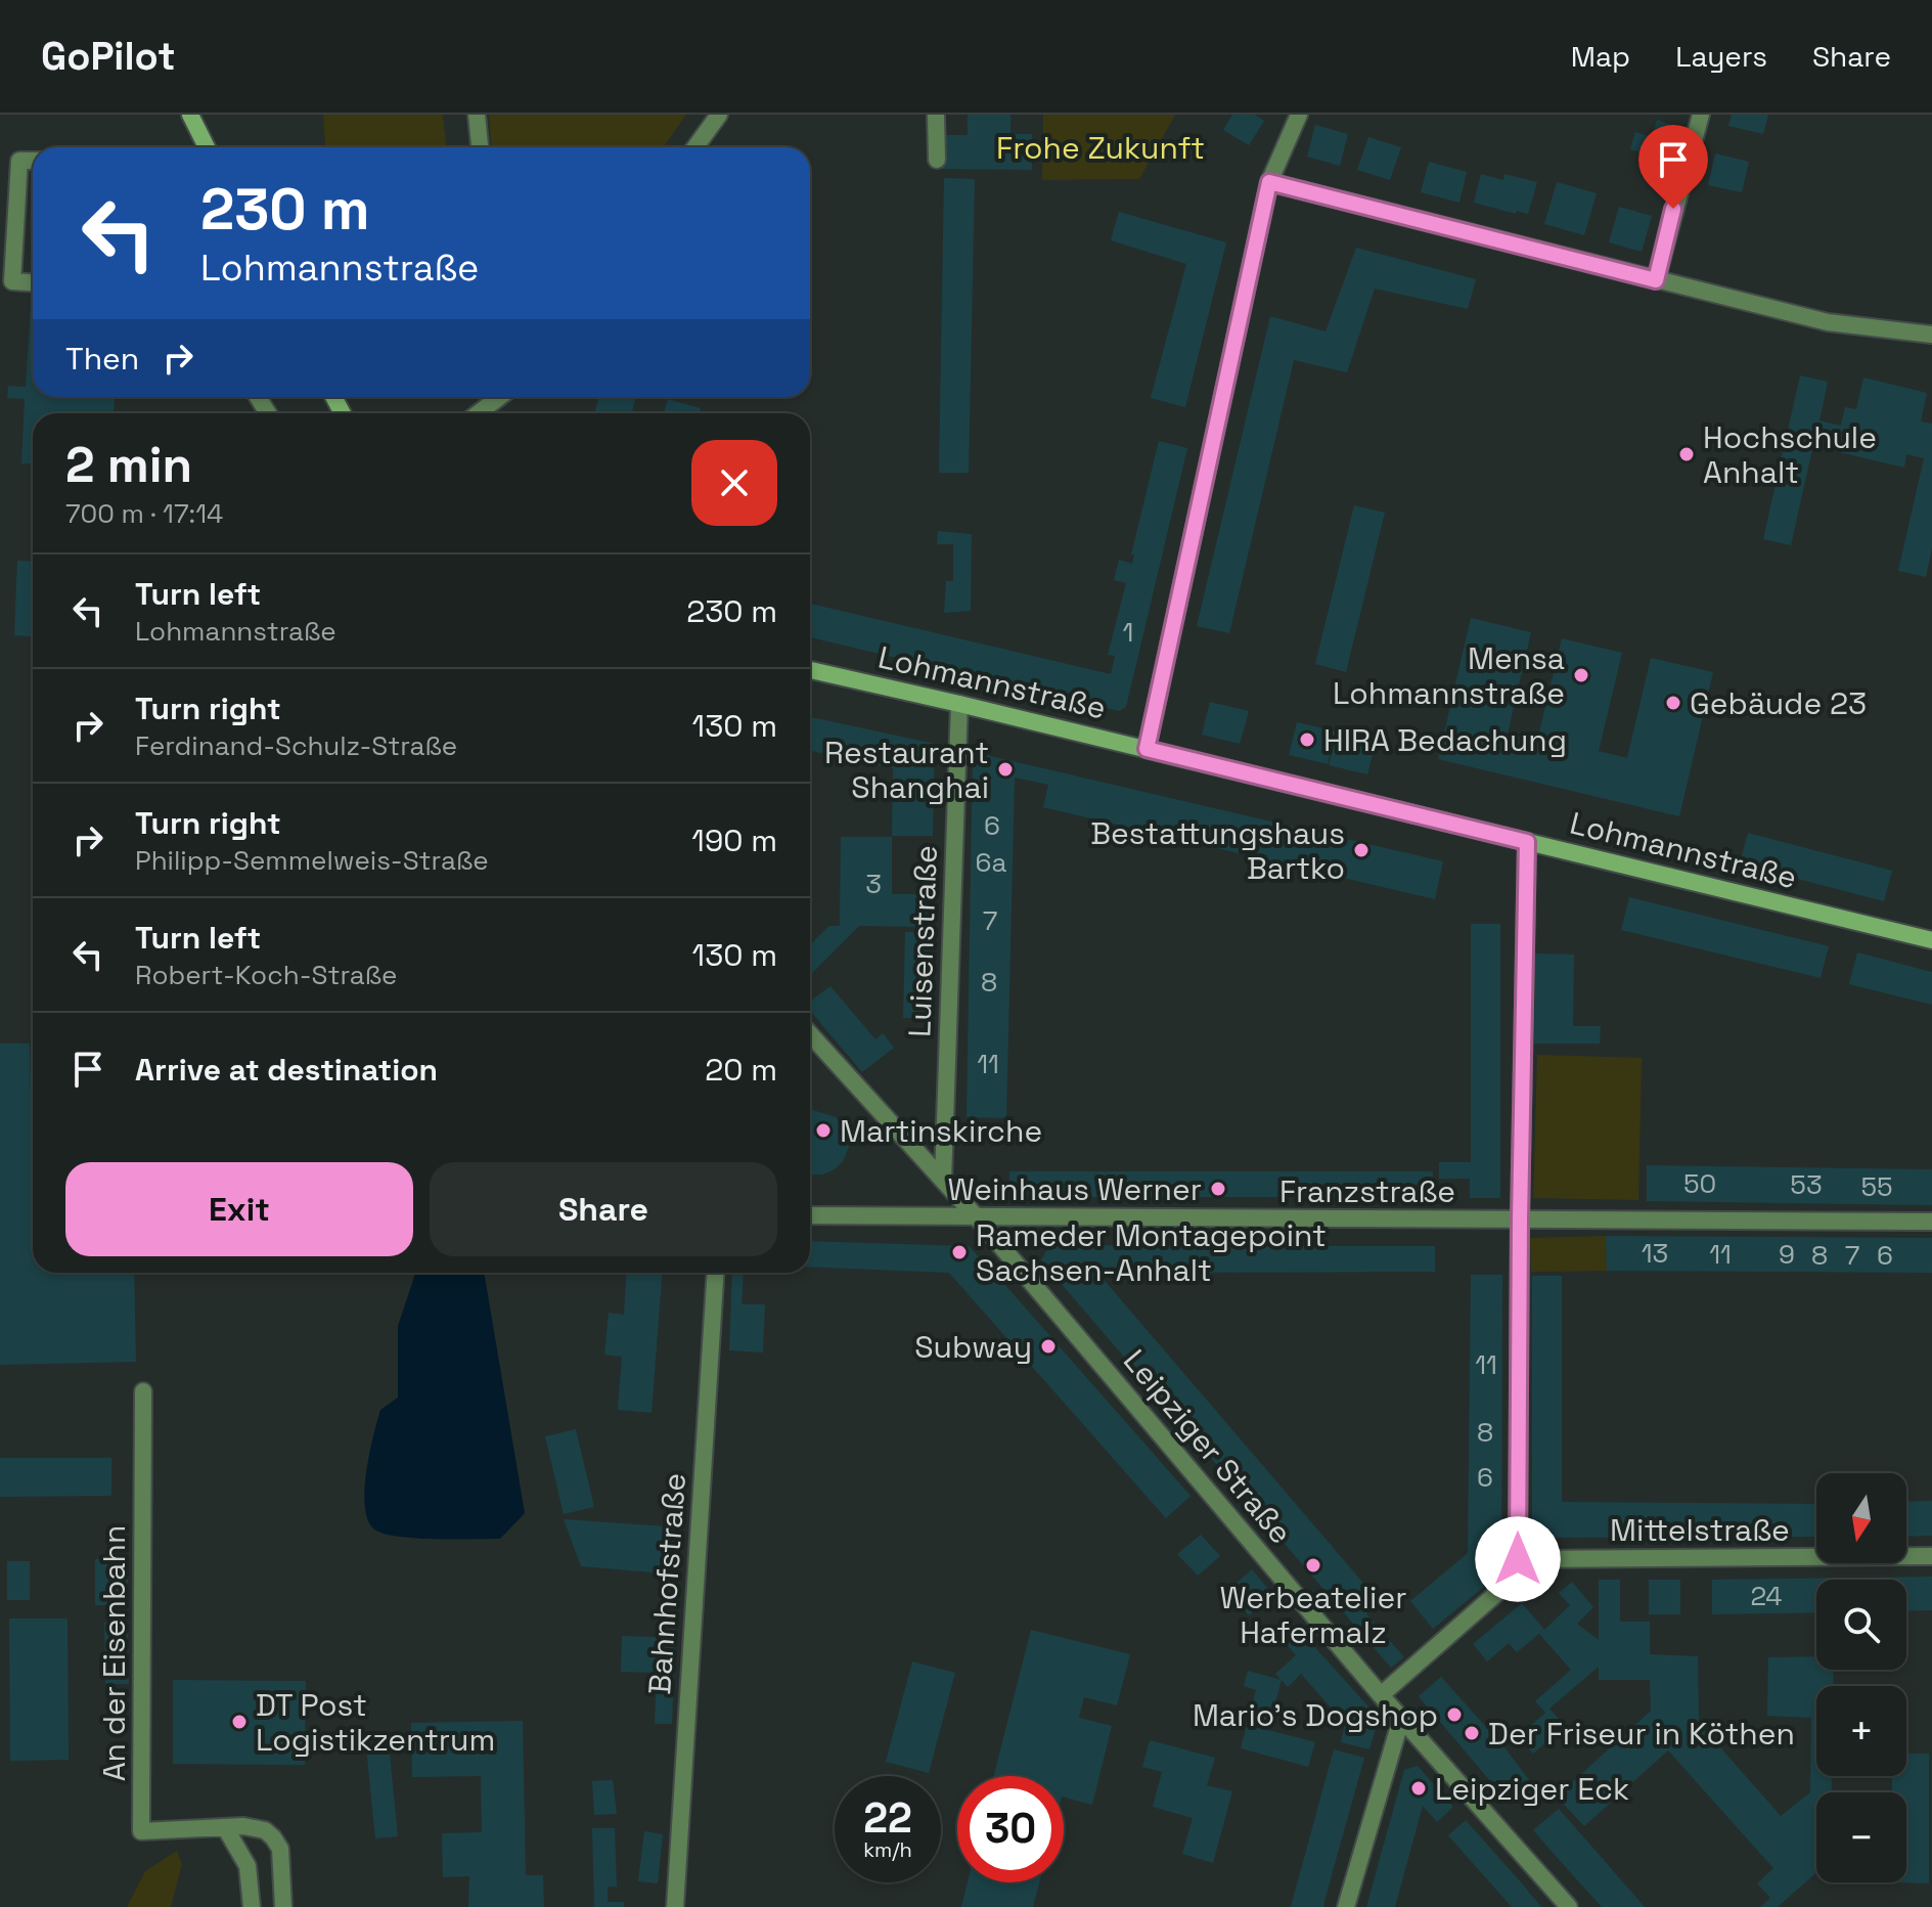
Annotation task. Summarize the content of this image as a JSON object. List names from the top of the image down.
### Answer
{
  "streets": {
    "main road": ["Lohmannstraße"],
    "street": [
      "Luisenstraße",
      "Franzstraße",
      "Leipziger Straße",
      "Mittelstraße",
      "Bahnhofstraße",
      "An der Eisenbahn"
    ]
  },
  "crossings": [
    ["Lohmannstraße", "Luisenstraße"],
    ["Luisenstraße", "Leipziger Straße"],
    ["Franzstraße", "Leipziger Straße"]
  ],
  "parks": ["Frohe Zukunft"],
  "places": [
    "Hochschule Anhalt",
    "Mensa Lohmannstraße",
    "Gebäude 23",
    "HIRA Bedachung",
    "Restaurant Shanghai",
    "Bestattungshaus Bartko",
    "Martinskirche",
    "Weinhaus Werner",
    "Rameder Montagepoint Sachsen-Anhalt",
    "Subway",
    "Werbeatelier Hafermalz",
    "Mario's Dogshop",
    "DT Post Logistikzentrum",
    "Der Friseur in Köthen",
    "Leipziger Eck"
  ],
  "house_numbers": [
    "1",
    "6",
    "6a",
    "3",
    "7",
    "8",
    "11",
    "50",
    "53",
    "55",
    "13",
    "11",
    "9",
    "8",
    "7",
    "6",
    "11",
    "8",
    "6",
    "24"
  ],
  "north": "bottom",
  "page": {
    "header": "GoPilot",
    "nav": ["Map", "Layers", "Share"],
    "turn": ["230 m", "Lohmannstraße"],
    "then": "Then",
    "heading": ["2 min", "700 m · 17:14"],
    "list": [
      {
        "name": "Turn left",
        "note": "Lohmannstraße",
        "value": "230 m"
      },
      {
        "name": "Turn right",
        "note": "Ferdinand-Schulz-Straße",
        "value": "130 m"
      },
      {
        "name": "Turn right",
        "note": "Philipp-Semmelweis-Straße",
        "value": "190 m"
      },
      {
        "name": "Turn left",
        "note": "Robert-Koch-Straße",
        "value": "130 m"
      },
      {
        "name": "Arrive at destination",
        "value": "20 m"
      }
    ],
    "buttons": ["Exit", "Share"],
    "map_buttons": ["+", "−"],
    "speed": "22 km/h",
    "limit": "30"
  }
}
